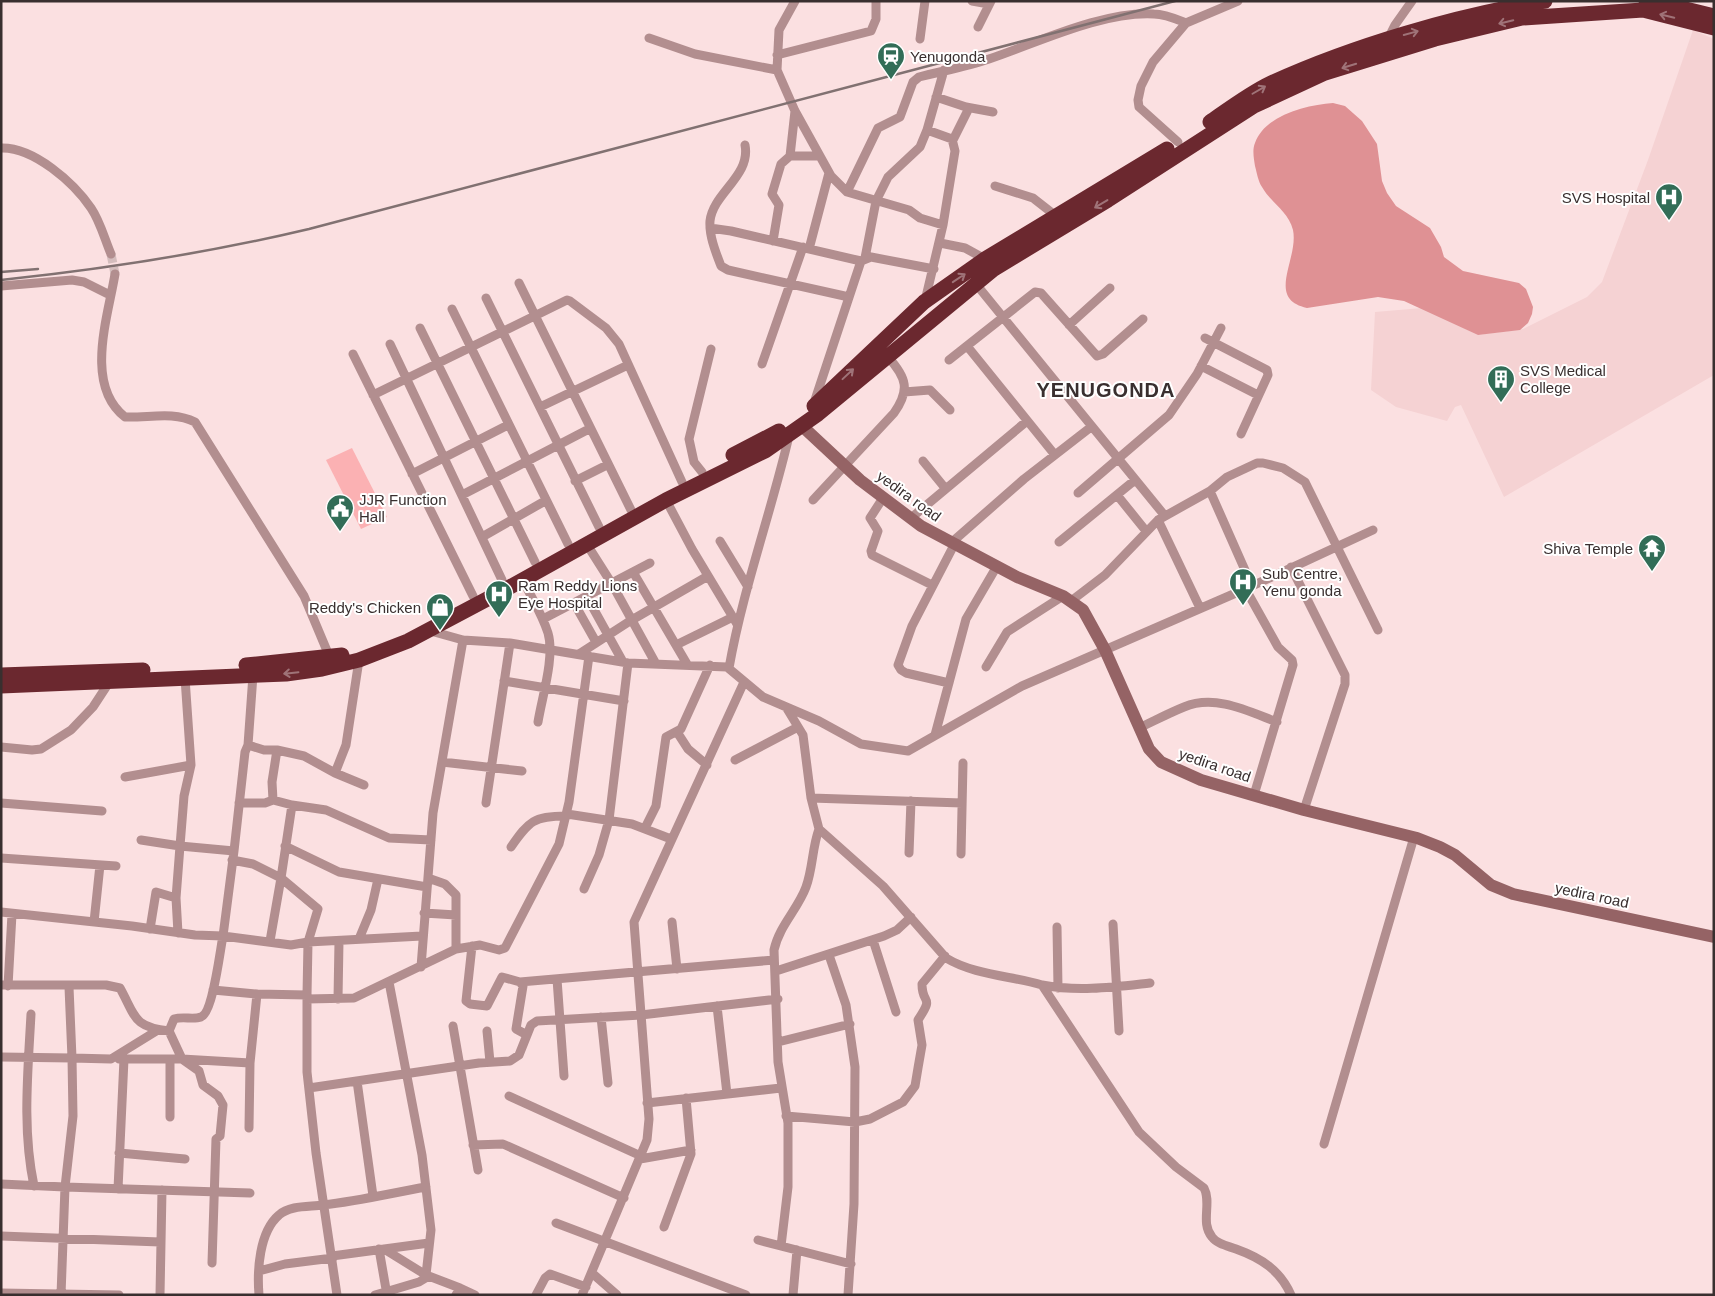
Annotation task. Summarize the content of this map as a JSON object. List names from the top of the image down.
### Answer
{
  "streets": {
    "main road": ["yedira road"]
  },
  "districts": ["YENUGONDA"],
  "places": {
    "station": ["Yenugonda"],
    "hospital": ["SVS Hospital", "Sub Centre, Yenu gonda", "Ram Reddy Lions Eye Hospital"],
    "building": ["SVS Medical College"],
    "public building": ["JJR Function Hall"],
    "temple": ["Shiva Temple"],
    "shop": ["Reddy's Chicken"]
  }
}
